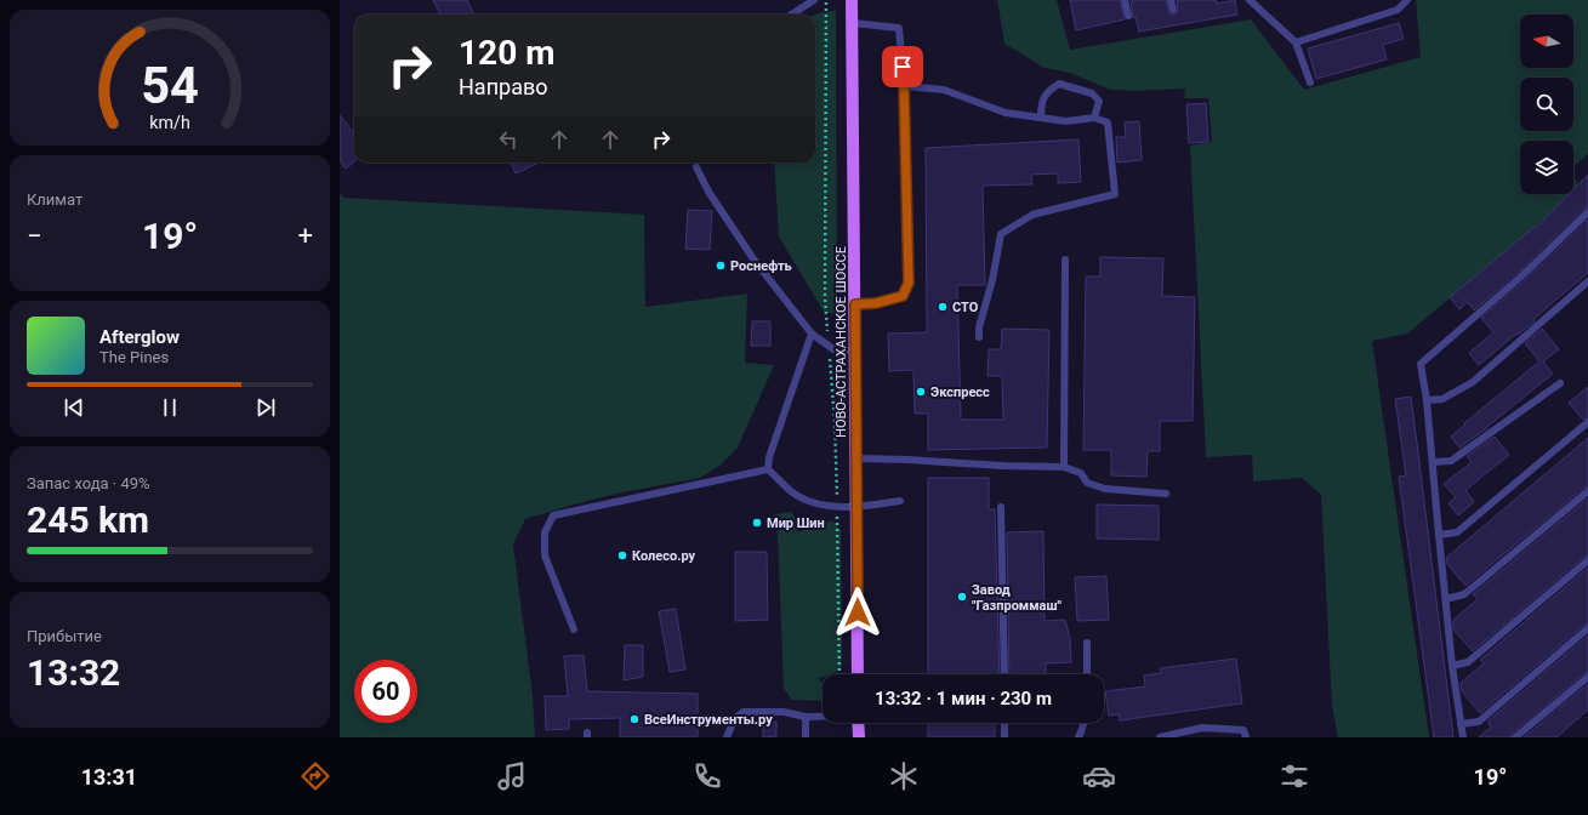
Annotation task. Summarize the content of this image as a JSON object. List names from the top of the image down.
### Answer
{
  "streets": {
    "main road": ["НОВО-АСТРАХАНСКОЕ ШОССЕ"]
  },
  "places": [
    "Роснефть",
    "СТО",
    "Экспресс",
    "Мир Шин",
    "Колесо.ру",
    "Завод \"Газпроммаш\"",
    "ВсеИнструменты.ру"
  ],
  "north": "left",
  "page": {
    "turn": ["120 m", "Направо"],
    "tile": [
      "Климат",
      ["Запас хода · 49%", "245 km"],
      ["Прибытие", "13:32"]
    ],
    "heat": ["−", "19°", "+"],
    "song": ["Afterglow", "The Pines"],
    "limit": "60",
    "trip": "13:32 · 1 мин · 230 m",
    "tabs": ["13:31", "19°"],
    "gauge": ["54", "km/h"]
  }
}
